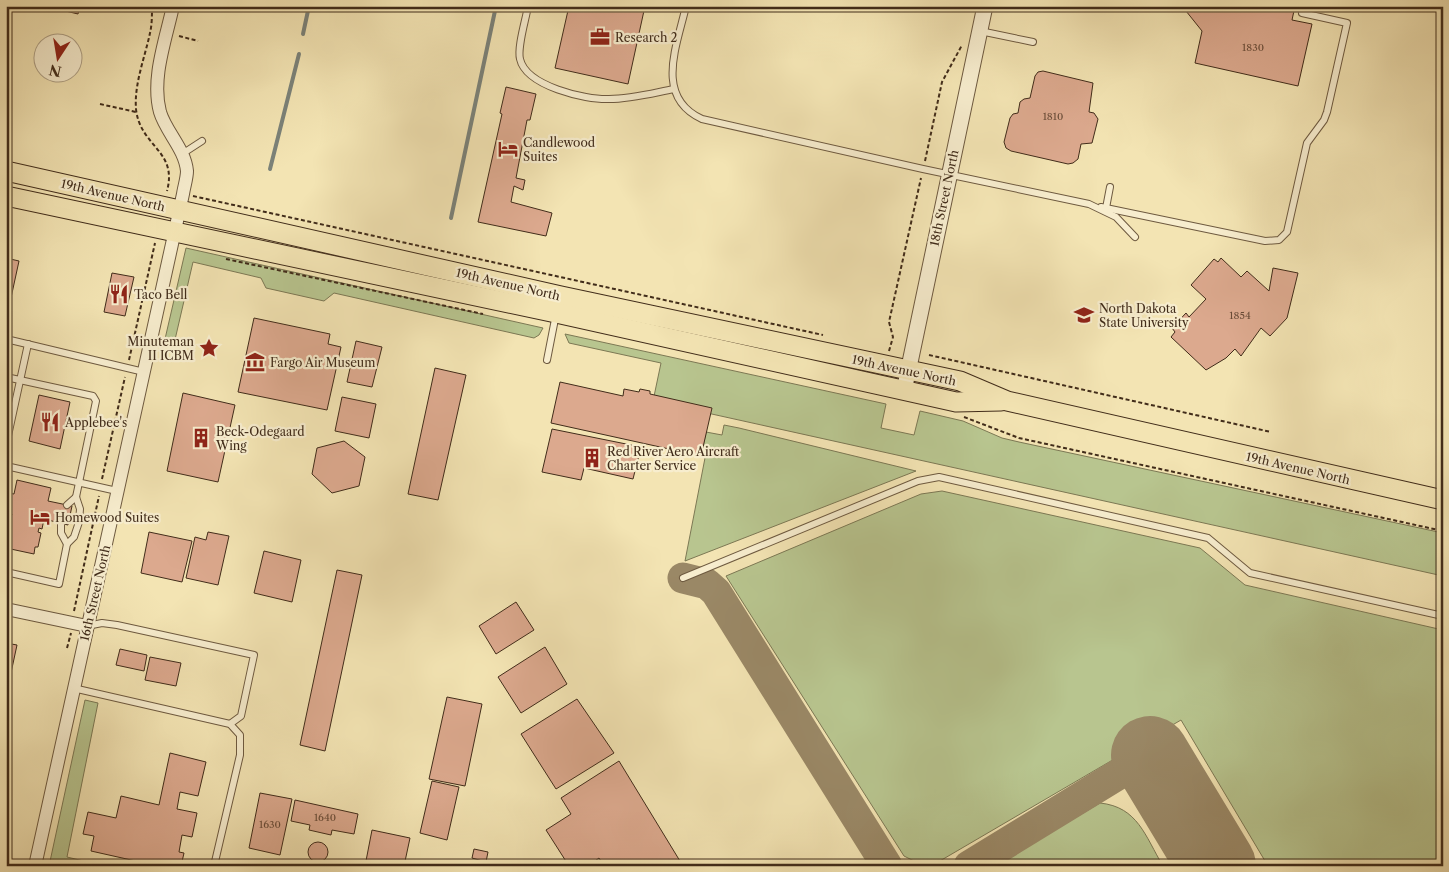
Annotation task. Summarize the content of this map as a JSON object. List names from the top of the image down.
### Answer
{
  "streets": {
    "main road": ["19th Avenue North"],
    "street": ["18th Street North", "16th Street North"]
  },
  "crossings": [
    ["19th Avenue North", "18th Street North"],
    ["19th Avenue North", "16th Street North"]
  ],
  "places": {
    "office": ["Research 2"],
    "hotel": ["Candlewood Suites", "Homewood Suites"],
    "restaurant": ["Taco Bell", "Applebee's"],
    "school or university": ["North Dakota State University"],
    "place": ["Minuteman II ICBM"],
    "museum": ["Fargo Air Museum"],
    "building": ["Beck-Odegaard Wing", "Red River Aero Aircraft Charter Service"]
  },
  "house_numbers": [
    "1830",
    "1810",
    "1854",
    "1640",
    "1630"
  ],
  "north": "bottom"
}
